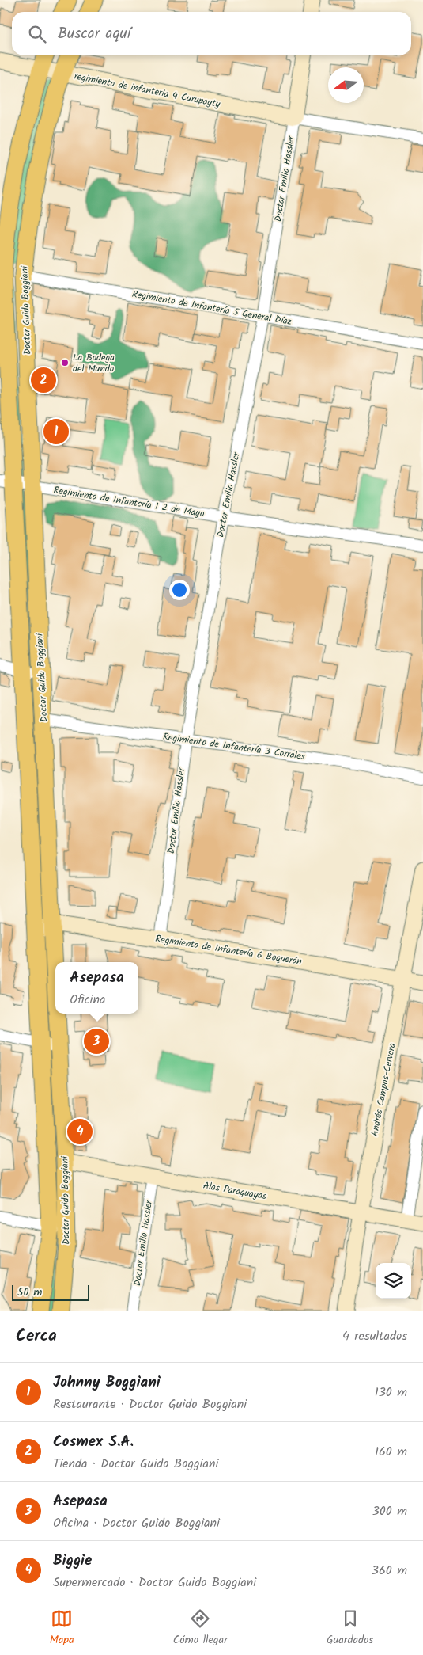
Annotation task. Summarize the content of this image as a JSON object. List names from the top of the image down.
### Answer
{
  "streets": {
    "main road": ["Doctor Guido Boggiani"],
    "street": [
      "regimiento de infanteria 4 Curupayty",
      "Doctor Emilio Hassler",
      "Regimiento de Infantería 5 General Díaz",
      "Regimiento de Infantería 1 2 de Mayo",
      "Regimiento de Infantería 3 Corrales",
      "Regimiento de Infantería 6 Boquerón",
      "Andrés Campos-Cervera",
      "Alas Paraguayas"
    ]
  },
  "crossings": [
    ["regimiento de infanteria 4 Curupayty", "Doctor Emilio Hassler"],
    ["regimiento de infanteria 4 Curupayty", "Doctor Guido Boggiani"],
    ["Doctor Emilio Hassler", "Regimiento de Infantería 5 General Díaz"],
    ["Doctor Emilio Hassler", "Regimiento de Infantería 1 2 de Mayo"],
    ["Doctor Emilio Hassler", "Regimiento de Infantería 3 Corrales"],
    ["Doctor Emilio Hassler", "Regimiento de Infantería 6 Boquerón"],
    ["Doctor Emilio Hassler", "Alas Paraguayas"],
    ["Regimiento de Infantería 5 General Díaz", "Doctor Guido Boggiani"],
    ["Doctor Guido Boggiani", "Regimiento de Infantería 1 2 de Mayo"],
    ["Doctor Guido Boggiani", "Regimiento de Infantería 3 Corrales"],
    ["Doctor Guido Boggiani", "Regimiento de Infantería 6 Boquerón"],
    ["Doctor Guido Boggiani", "Alas Paraguayas"],
    ["Regimiento de Infantería 6 Boquerón", "Andrés Campos-Cervera"],
    ["Andrés Campos-Cervera", "Alas Paraguayas"]
  ],
  "places": ["La Bodega del Mundo"],
  "scale_bar": "50 m",
  "north": "left",
  "page": {
    "search": "Buscar aquí",
    "pins": [
      "2",
      "1",
      "3",
      "4"
    ],
    "popup": ["Asepasa", "Oficina"],
    "scale": "50 m",
    "heading": ["Cerca", "4 resultados"],
    "list": [
      {
        "mark": "1",
        "name": "Johnny Boggiani",
        "note": "Restaurante · Doctor Guido Boggiani",
        "value": "130 m"
      },
      {
        "mark": "2",
        "name": "Cosmex S.A.",
        "note": "Tienda · Doctor Guido Boggiani",
        "value": "160 m"
      },
      {
        "mark": "3",
        "name": "Asepasa",
        "note": "Oficina · Doctor Guido Boggiani",
        "value": "300 m"
      },
      {
        "mark": "4",
        "name": "Biggie",
        "note": "Supermercado · Doctor Guido Boggiani",
        "value": "360 m"
      }
    ],
    "nav": ["Mapa", "Cómo llegar", "Guardados"]
  }
}
